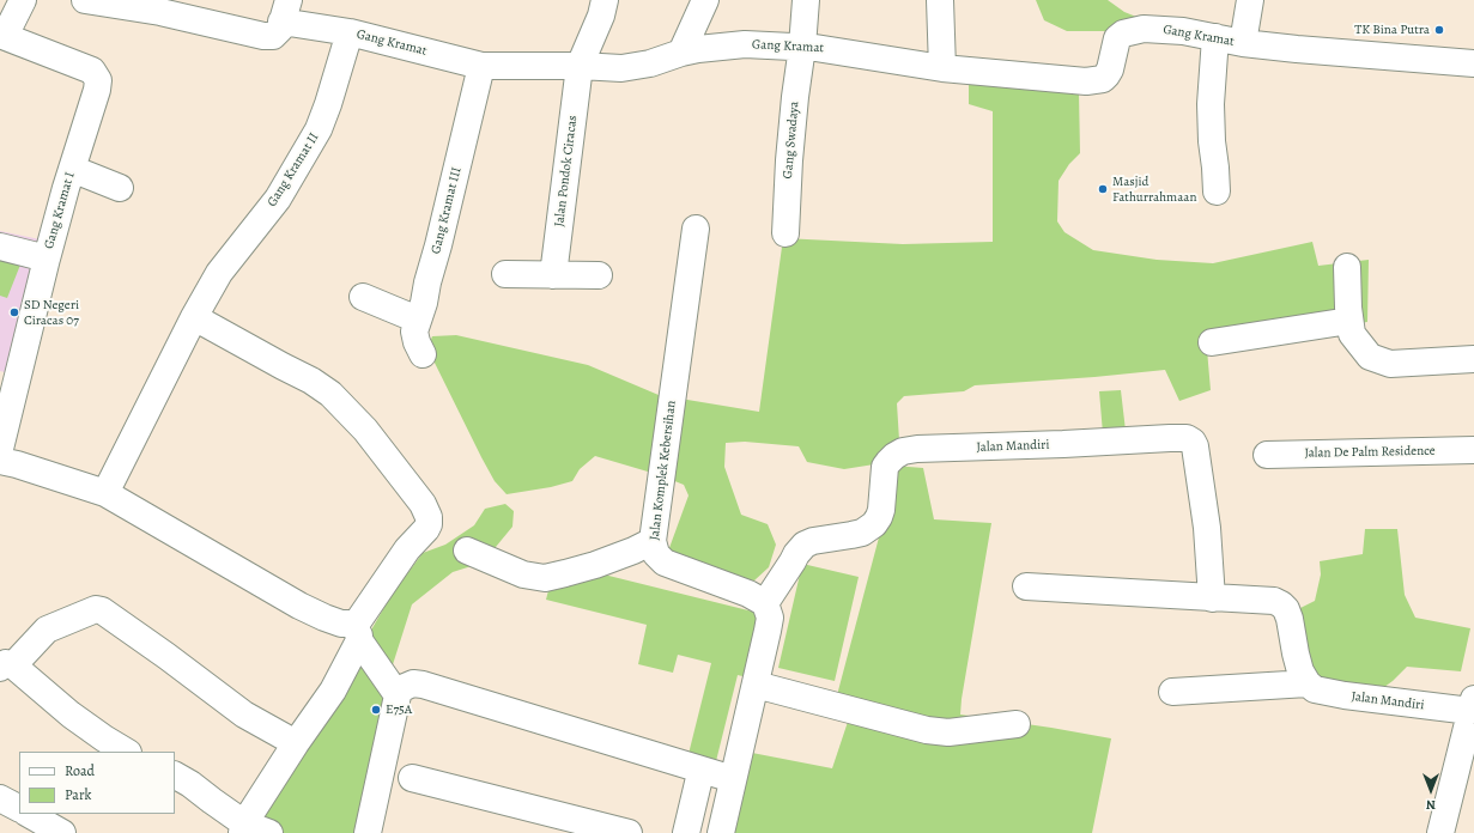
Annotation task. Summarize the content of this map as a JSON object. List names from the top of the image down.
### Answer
{
  "streets": {
    "street": [
      "Gang Kramat",
      "Gang Swadaya",
      "Gang Kramat II",
      "Jalan Pondok Ciracas",
      "Gang Kramat I",
      "Gang Kramat III",
      "Jalan Mandiri",
      "Jalan De Palm Residence",
      "Jalan Komplek Kebersihan"
    ]
  },
  "crossings": [
    ["Gang Kramat", "Gang Swadaya"],
    ["Gang Kramat", "Gang Kramat II"],
    ["Gang Kramat", "Jalan Pondok Ciracas"],
    ["Gang Kramat", "Gang Kramat III"],
    ["Jalan Mandiri", "Jalan Komplek Kebersihan"]
  ],
  "places": [
    "TK Bina Putra",
    "Masjid Fathurrahmaan",
    "SD Negeri Ciracas 07",
    "E75A"
  ],
  "legend": ["Road", "Park"],
  "north": "bottom"
}
